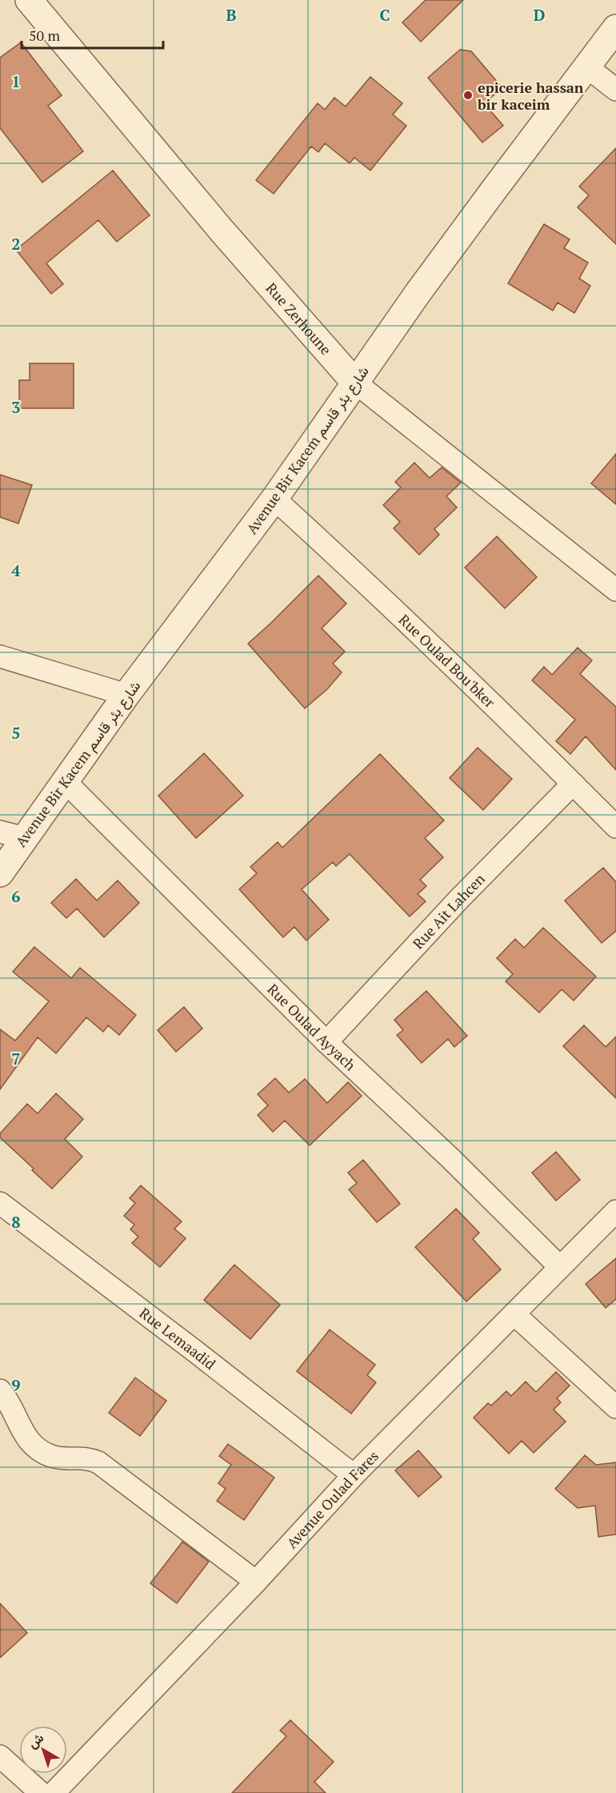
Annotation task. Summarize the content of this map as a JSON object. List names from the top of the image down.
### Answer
{
  "streets": {
    "street": [
      "Rue Zerhoune",
      "Avenue Bir Kacem شارع بئر قاسم",
      "Rue Oulad Bou'bker",
      "Rue Ait Lahcen",
      "Rue Oulad Ayyach",
      "Rue Lemaadid",
      "Avenue Oulad Fares"
    ]
  },
  "crossings": [
    ["Rue Zerhoune", "Avenue Bir Kacem شارع بئر قاسم"],
    ["Avenue Bir Kacem شارع بئر قاسم", "Rue Oulad Bou'bker"],
    ["Avenue Bir Kacem شارع بئر قاسم", "Rue Oulad Ayyach"],
    ["Rue Oulad Bou'bker", "Rue Ait Lahcen"],
    ["Rue Ait Lahcen", "Rue Oulad Ayyach"],
    ["Rue Oulad Ayyach", "Avenue Oulad Fares"],
    ["Rue Lemaadid", "Avenue Oulad Fares"]
  ],
  "places": ["epicerie hassan bir kaceim"],
  "scale_bar": "50 m",
  "north": "top left",
  "grid": {
    "columns": ["B", "C", "D"],
    "rows": [
      "1",
      "2",
      "3",
      "4",
      "5",
      "6",
      "7",
      "8",
      "9"
    ]
  }
}
